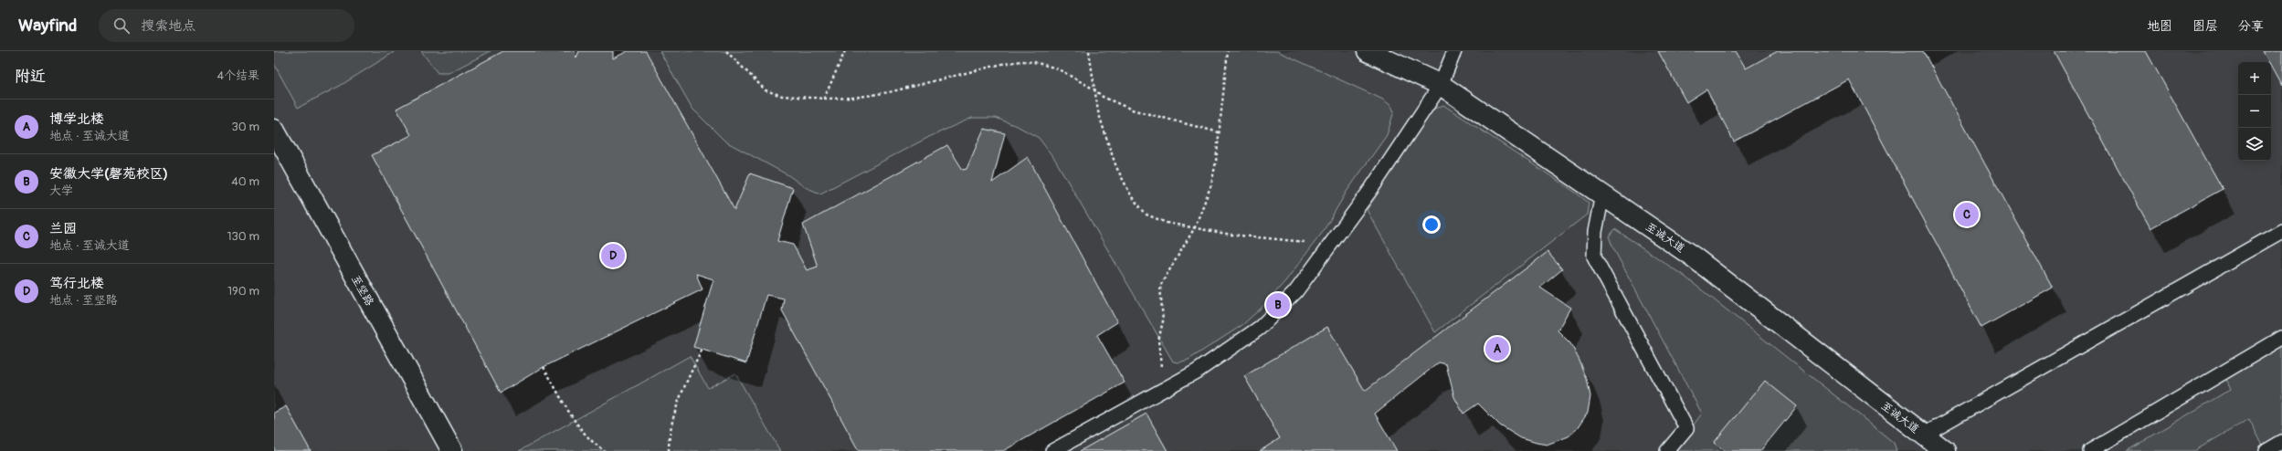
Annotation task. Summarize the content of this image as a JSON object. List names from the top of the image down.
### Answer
{
  "streets": {
    "street": ["至诚大道", "至坚路"]
  },
  "page": {
    "header": "Wayfind",
    "search": "搜索地点",
    "nav": ["地图", "图层", "分享"],
    "heading": ["附近", "4个结果"],
    "map_buttons": ["+", "−"],
    "list": [
      {
        "mark": "A",
        "name": "博学北楼",
        "note": "地点 · 至诚大道",
        "value": "30 m"
      },
      {
        "mark": "B",
        "name": "安徽大学(磬苑校区)",
        "note": "大学",
        "value": "40 m"
      },
      {
        "mark": "C",
        "name": "兰园",
        "note": "地点 · 至诚大道",
        "value": "130 m"
      },
      {
        "mark": "D",
        "name": "笃行北楼",
        "note": "地点 · 至坚路",
        "value": "190 m"
      }
    ],
    "pins": [
      "C",
      "D",
      "B",
      "A"
    ]
  }
}
